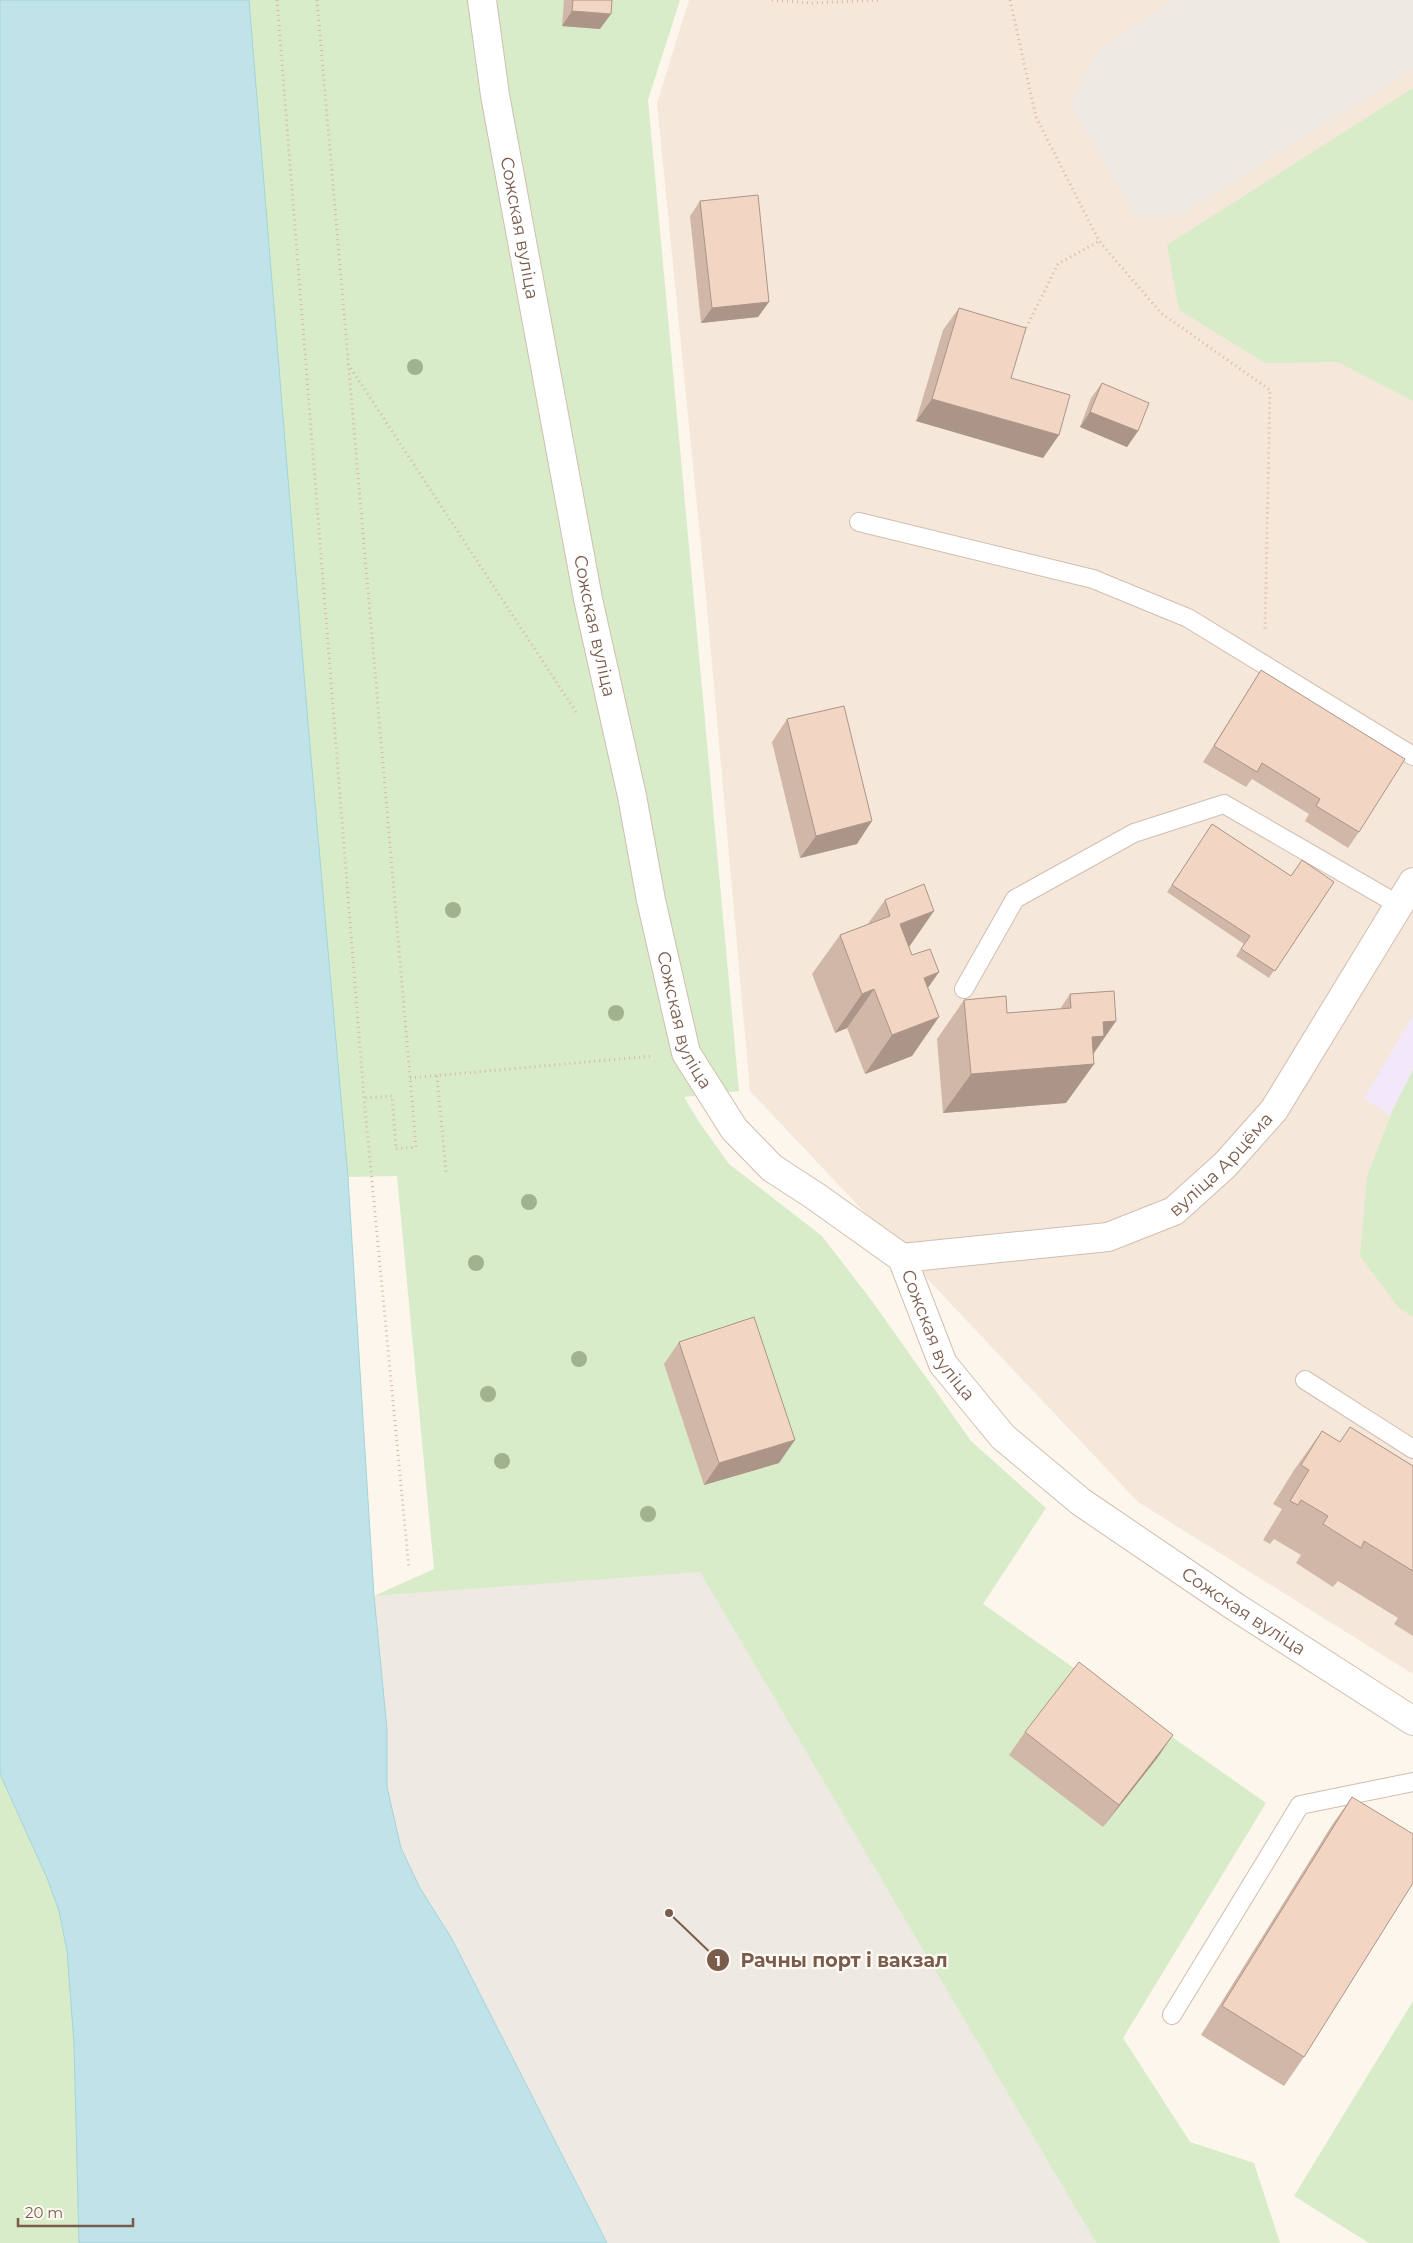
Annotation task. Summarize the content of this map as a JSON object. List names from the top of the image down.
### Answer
{
  "streets": {
    "street": ["Сожская вуліца", "вуліца Арцёма"]
  },
  "crossings": [
    ["Сожская вуліца", "вуліца Арцёма"]
  ],
  "places": ["Рачны порт і вакзал"],
  "scale_bar": "20 m"
}
